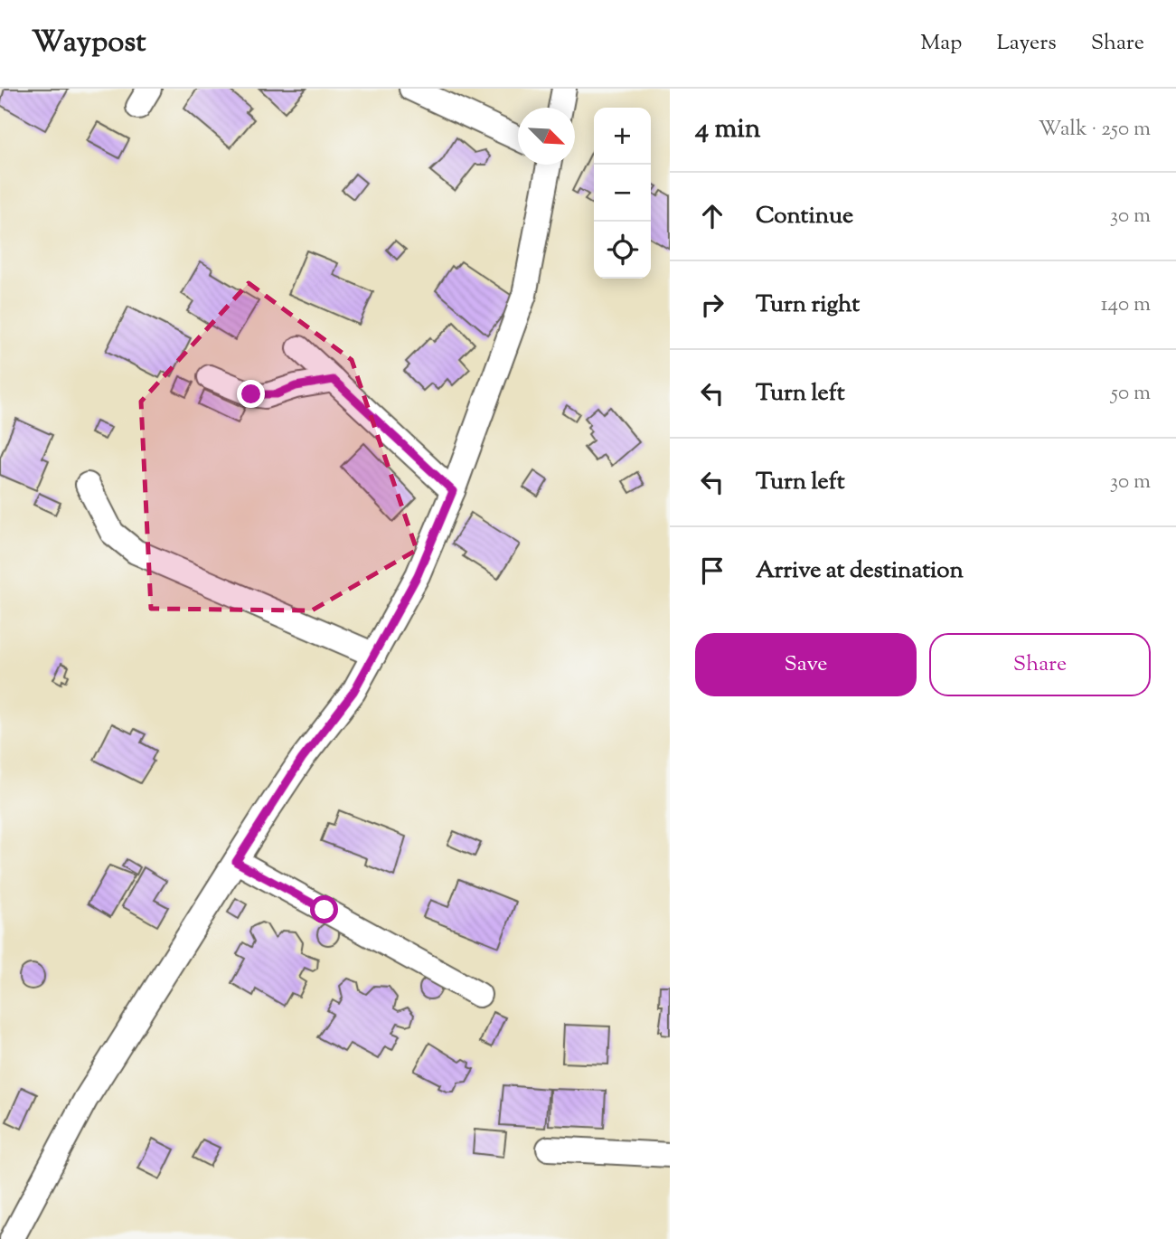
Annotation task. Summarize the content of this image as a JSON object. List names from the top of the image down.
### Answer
{
  "north": "bottom right",
  "page": {
    "header": "Waypost",
    "nav": ["Map", "Layers", "Share"],
    "heading": ["4 min", "Walk · 250 m"],
    "map_buttons": ["+", "−"],
    "list": [
      ["Continue", "30 m"],
      ["Turn right", "140 m"],
      ["Turn left", "50 m"],
      ["Turn left", "30 m"],
      "Arrive at destination"
    ],
    "buttons": ["Save", "Share"]
  }
}
